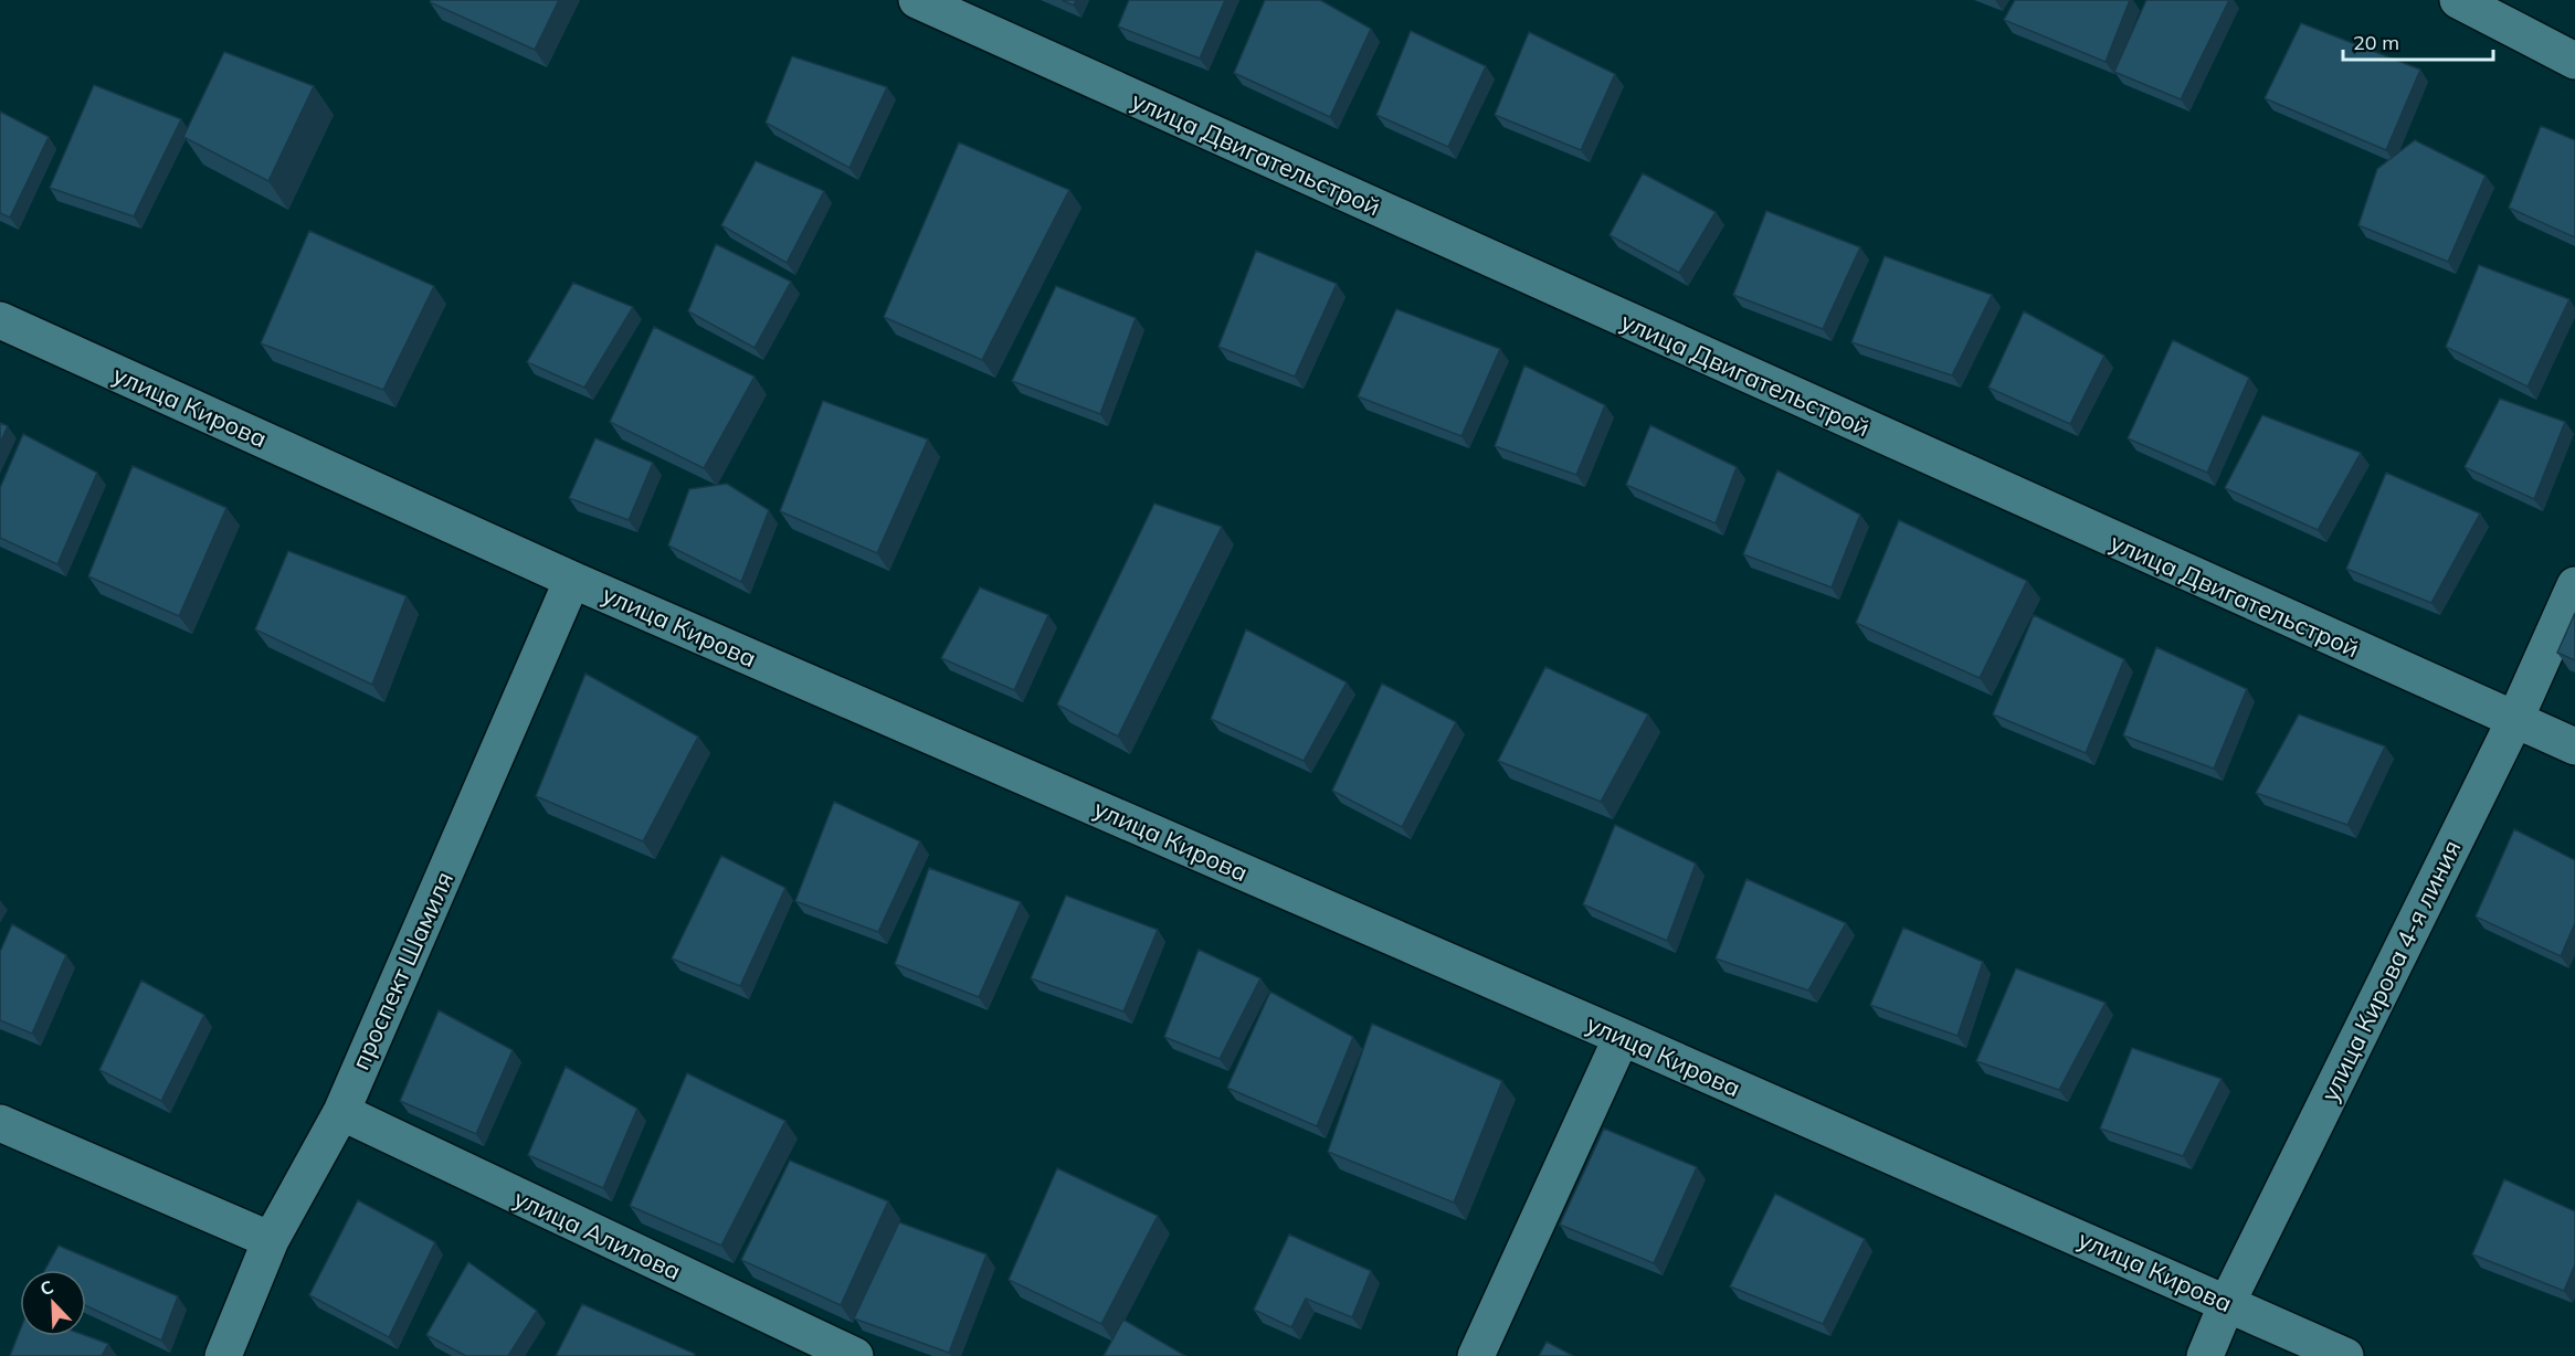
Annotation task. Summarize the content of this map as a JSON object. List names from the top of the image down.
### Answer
{
  "streets": {
    "street": [
      "улица Двигательстрой",
      "улица Кирова",
      "проспект Шамиля",
      "улица Кирова 4-я линия",
      "улица Алилова"
    ]
  },
  "crossings": [
    ["улица Двигательстрой", "улица Кирова 4-я линия"],
    ["улица Кирова", "проспект Шамиля"],
    ["улица Кирова", "улица Кирова 4-я линия"],
    ["проспект Шамиля", "улица Алилова"]
  ],
  "scale_bar": "20 m",
  "north": "top left"
}
